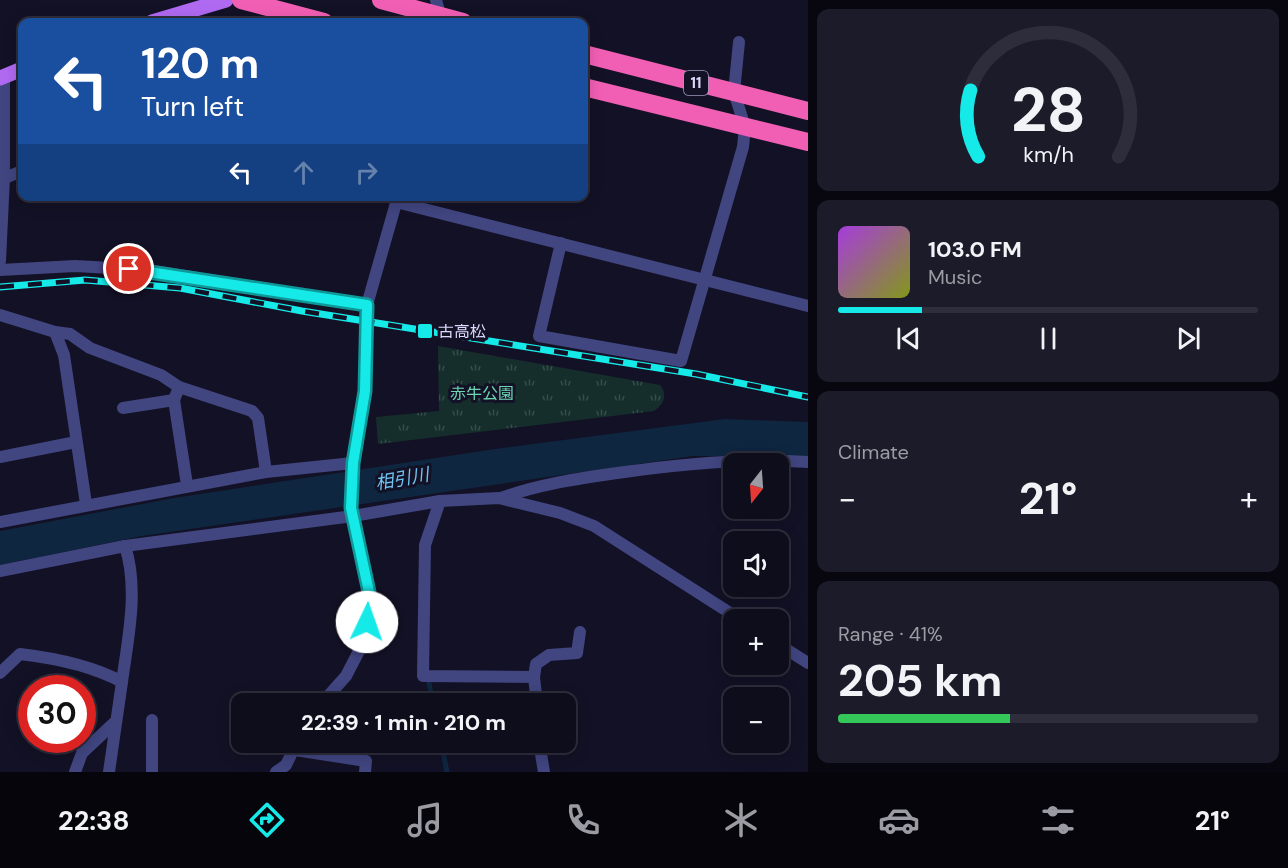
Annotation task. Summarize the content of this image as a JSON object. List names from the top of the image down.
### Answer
{
  "streets": {
    "highway": ["11"]
  },
  "water": ["相引川"],
  "parks": ["赤牛公園"],
  "places": {
    "transit": ["古高松"]
  },
  "north": "bottom",
  "page": {
    "turn": ["120 m", "Turn left"],
    "song": ["103.0 FM", "Music"],
    "tile": [
      "Climate",
      ["Range · 41%", "205 km"]
    ],
    "map_buttons": ["+", "−"],
    "heat": ["−", "21°", "+"],
    "limit": "30",
    "trip": "22:39 · 1 min · 210 m",
    "tabs": ["22:38", "21°"],
    "gauge": ["28", "km/h"]
  }
}
